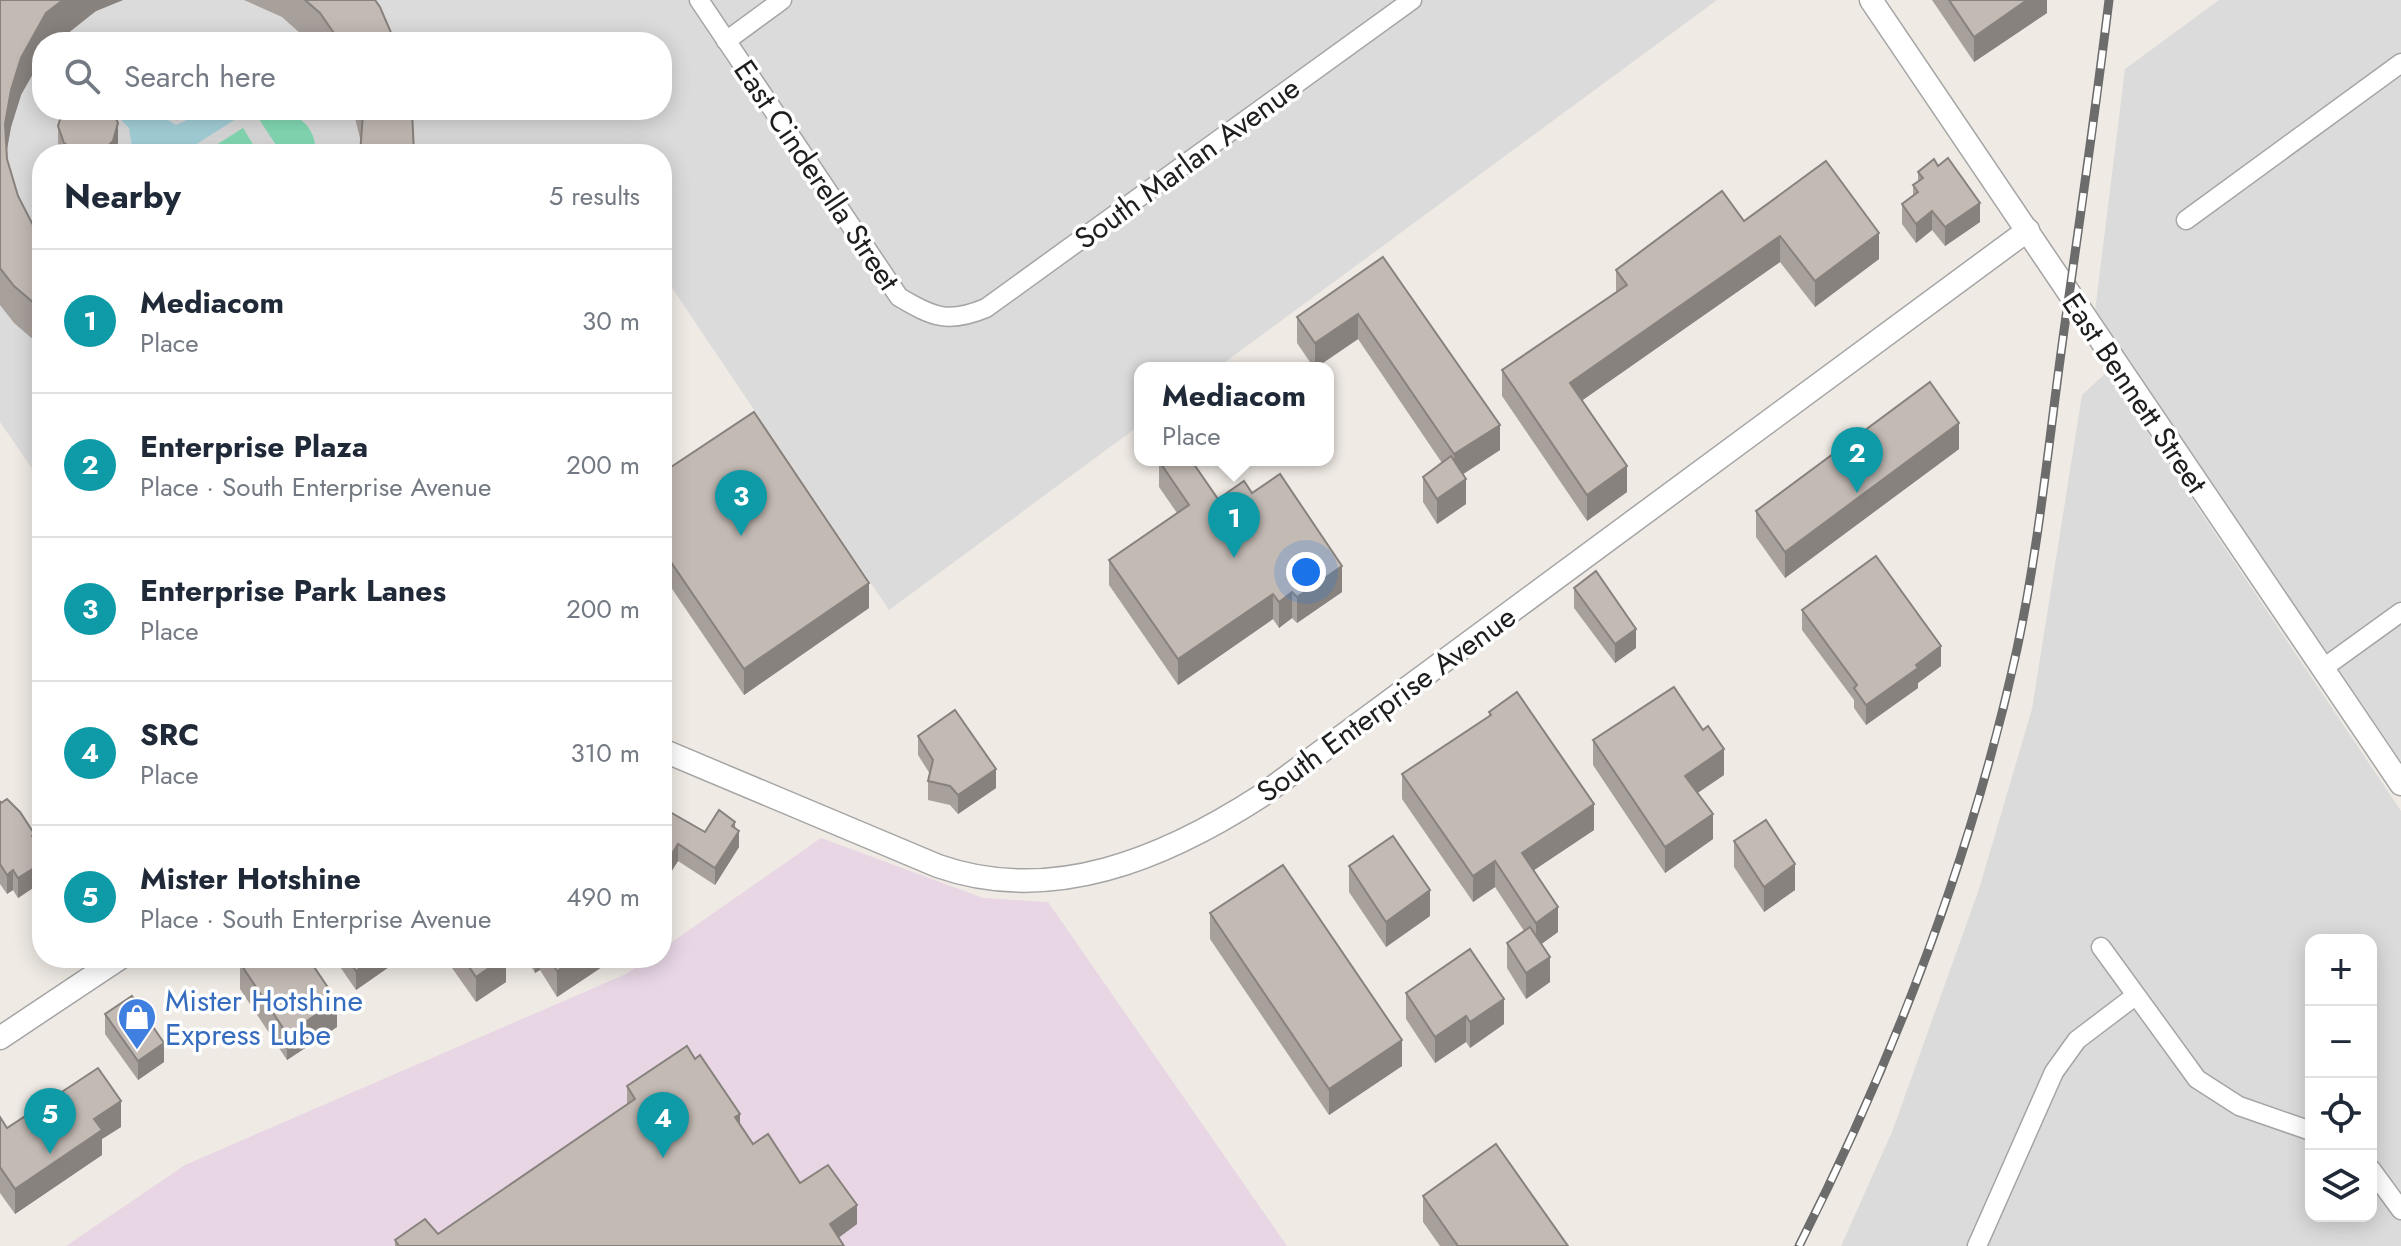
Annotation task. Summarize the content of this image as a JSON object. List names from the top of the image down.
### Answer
{
  "streets": {
    "street": [
      "South Marlan Avenue",
      "East Cinderella Street",
      "East Bennett Street",
      "South Enterprise Avenue"
    ]
  },
  "crossings": [
    ["South Marlan Avenue", "East Cinderella Street"],
    ["East Bennett Street", "South Enterprise Avenue"]
  ],
  "places": {
    "shop": ["Mister Hotshine Express Lube"]
  },
  "page": {
    "search": "Search here",
    "heading": ["Nearby", "5 results"],
    "list": [
      {
        "mark": "1",
        "name": "Mediacom",
        "note": "Place",
        "value": "30 m"
      },
      {
        "mark": "2",
        "name": "Enterprise Plaza",
        "note": "Place · South Enterprise Avenue",
        "value": "200 m"
      },
      {
        "mark": "3",
        "name": "Enterprise Park Lanes",
        "note": "Place",
        "value": "200 m"
      },
      {
        "mark": "4",
        "name": "SRC",
        "note": "Place",
        "value": "310 m"
      },
      {
        "mark": "5",
        "name": "Mister Hotshine",
        "note": "Place · South Enterprise Avenue",
        "value": "490 m"
      }
    ],
    "popup": ["Mediacom", "Place"],
    "pins": [
      "2",
      "3",
      "1",
      "5",
      "4"
    ],
    "map_buttons": ["+", "−"]
  }
}
